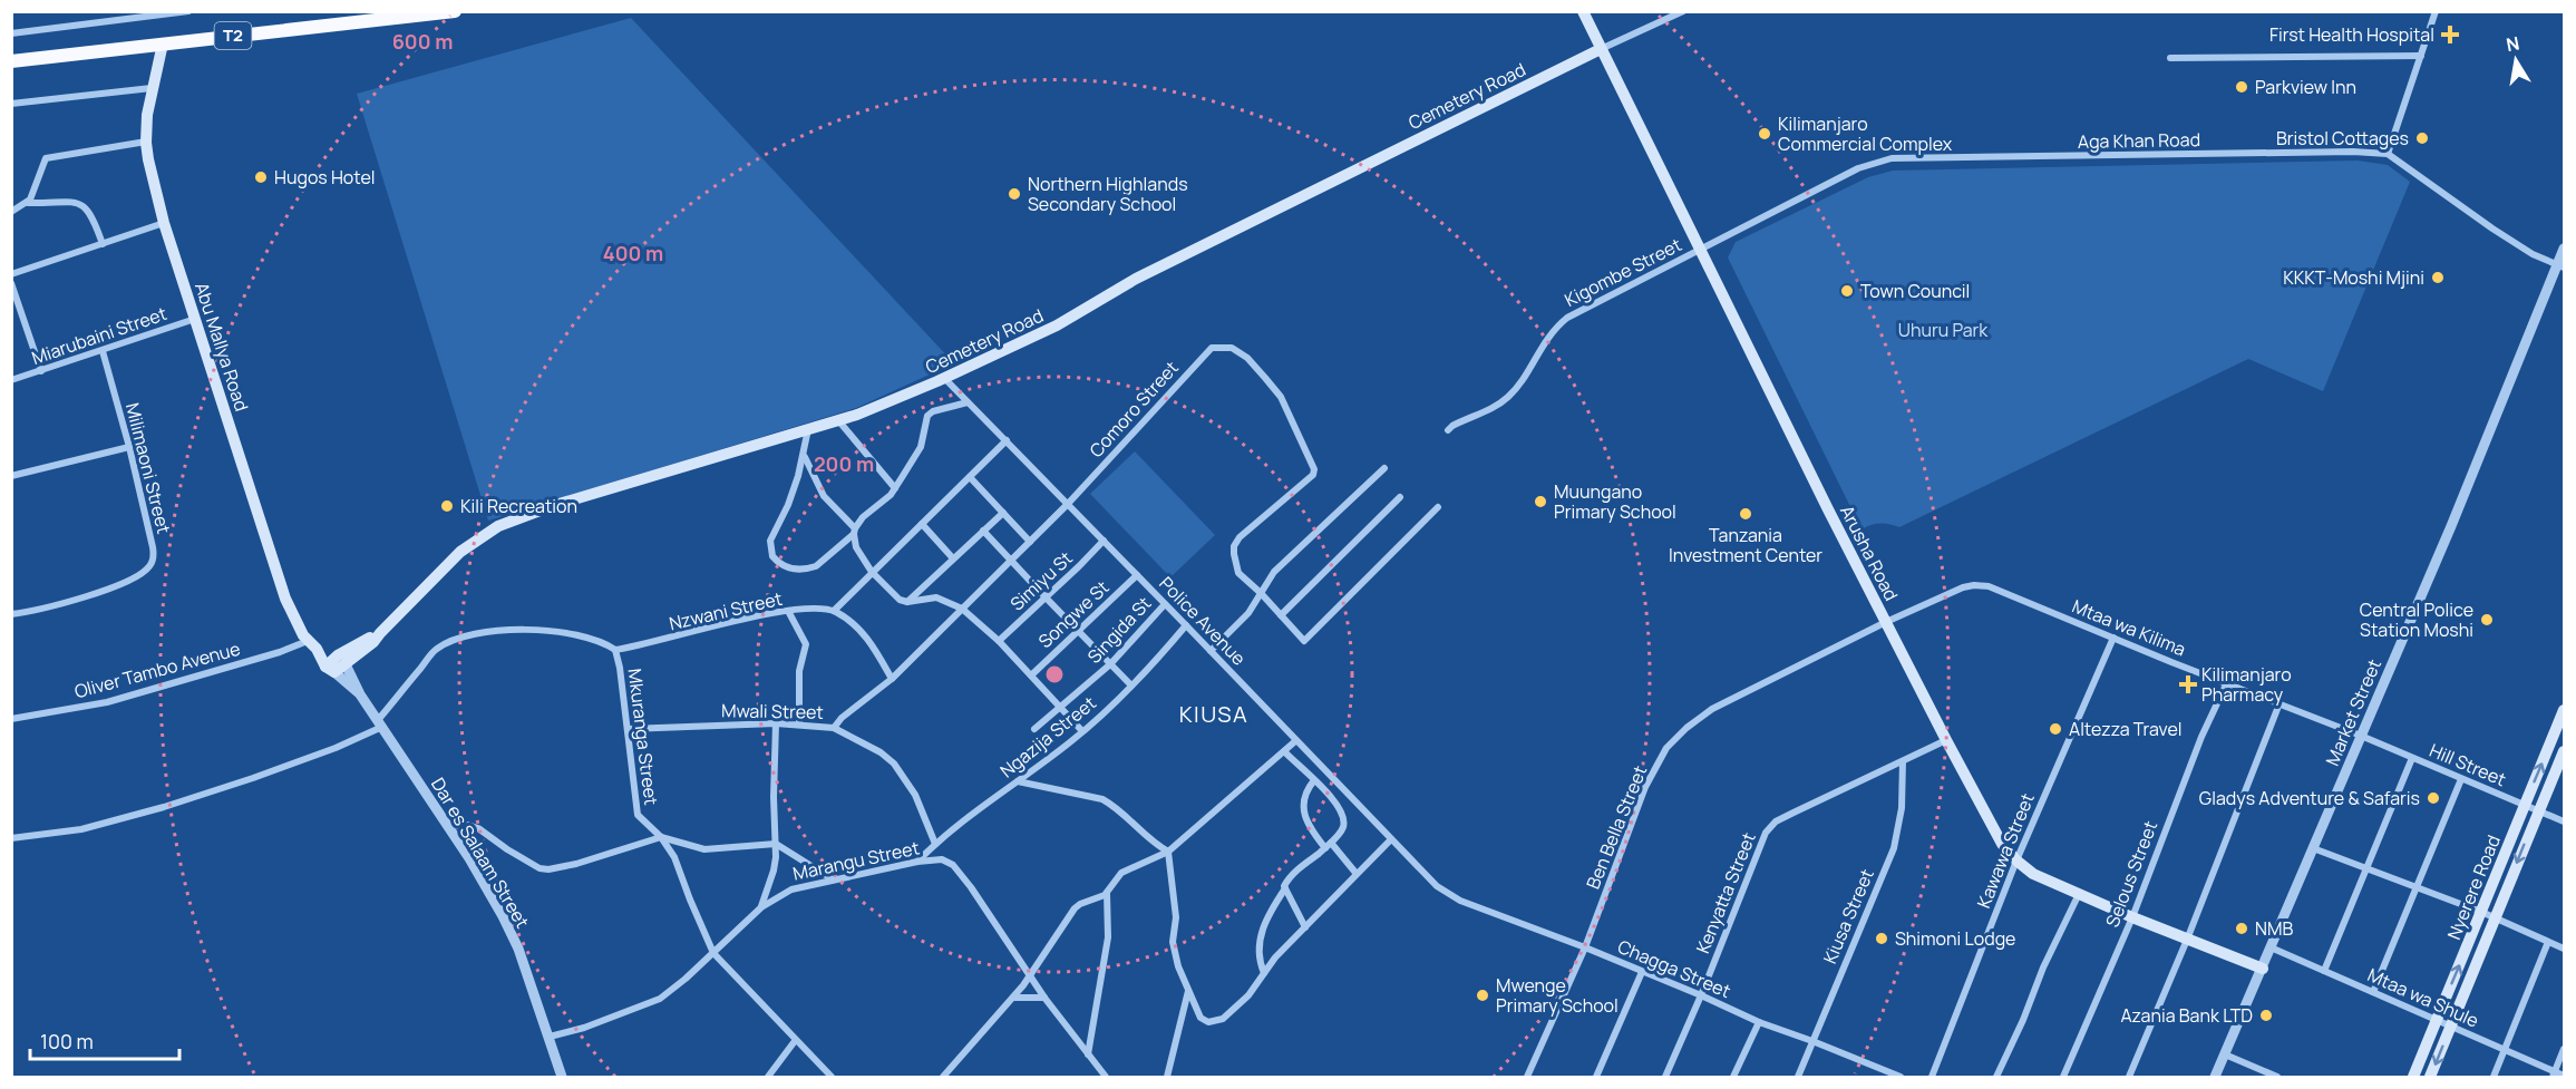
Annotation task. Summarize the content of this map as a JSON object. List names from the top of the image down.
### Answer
{
  "streets": {
    "highway": ["T2"],
    "main road": [
      "Cemetery Road",
      "Abu Mallya Road",
      "Arusha Road",
      "Nyerere Road"
    ],
    "street": [
      "Aga Khan Road",
      "Kigombe Street",
      "Miarubaini Street",
      "Comoro Street",
      "Milimaoni Street",
      "Simiyu St",
      "Nzwani Street",
      "Songwe St",
      "Police Avenue",
      "Mtaa wa Kilima",
      "Singida St",
      "Oliver Tambo Avenue",
      "Mwali Street",
      "Market Street",
      "Mkuranga Street",
      "Ngazija Street",
      "Hill Street",
      "Ben Bella Street",
      "Kawawa Street",
      "Dar es Salaam Street",
      "Marangu Street",
      "Selous Street",
      "Kenyatta Street",
      "Kiusa Street",
      "Chagga Street",
      "Mtaa wa Shule"
    ]
  },
  "crossings": [
    ["T2", "Abu Mallya Road"],
    ["Cemetery Road", "Abu Mallya Road"],
    ["Cemetery Road", "Arusha Road"],
    ["Cemetery Road", "Police Avenue"],
    ["Cemetery Road", "Dar es Salaam Street"],
    ["Aga Khan Road", "Kigombe Street"],
    ["Aga Khan Road", "Arusha Road"],
    ["Kigombe Street", "Arusha Road"],
    ["Miarubaini Street", "Abu Mallya Road"],
    ["Miarubaini Street", "Milimaoni Street"],
    ["Abu Mallya Road", "Oliver Tambo Avenue"],
    ["Abu Mallya Road", "Dar es Salaam Street"],
    ["Comoro Street", "Police Avenue"],
    ["Comoro Street", "Mwali Street"],
    ["Arusha Road", "Mtaa wa Kilima"],
    ["Arusha Road", "Market Street"],
    ["Arusha Road", "Ben Bella Street"],
    ["Arusha Road", "Kawawa Street"],
    ["Arusha Road", "Selous Street"],
    ["Arusha Road", "Kenyatta Street"],
    ["Simiyu St", "Police Avenue"],
    ["Nzwani Street", "Mkuranga Street"],
    ["Songwe St", "Police Avenue"],
    ["Police Avenue", "Singida St"],
    ["Police Avenue", "Ngazija Street"],
    ["Police Avenue", "Chagga Street"],
    ["Mtaa wa Kilima", "Market Street"],
    ["Mtaa wa Kilima", "Hill Street"],
    ["Mtaa wa Kilima", "Ben Bella Street"],
    ["Mtaa wa Kilima", "Kawawa Street"],
    ["Mtaa wa Kilima", "Selous Street"],
    ["Mwali Street", "Mkuranga Street"],
    ["Mwali Street", "Ngazija Street"],
    ["Market Street", "Hill Street"],
    ["Market Street", "Mtaa wa Shule"],
    ["Mkuranga Street", "Dar es Salaam Street"],
    ["Mkuranga Street", "Marangu Street"],
    ["Ngazija Street", "Marangu Street"],
    ["Hill Street", "Nyerere Road"],
    ["Ben Bella Street", "Chagga Street"],
    ["Dar es Salaam Street", "Marangu Street"],
    ["Nyerere Road", "Mtaa wa Shule"],
    ["Kenyatta Street", "Kiusa Street"],
    ["Kenyatta Street", "Chagga Street"],
    ["Kiusa Street", "Chagga Street"]
  ],
  "districts": ["KIUSA"],
  "parks": ["Uhuru Park"],
  "places": {
    "health": ["First Health Hospital", "Kilimanjaro Pharmacy"],
    "other": [
      "Parkview Inn",
      "Kilimanjaro Commercial Complex",
      "Bristol Cottages",
      "Hugos Hotel",
      "Northern Highlands Secondary School",
      "KKKT-Moshi Mjini",
      "Town Council",
      "Muungano Primary School",
      "Kili Recreation",
      "Tanzania Investment Center",
      "Central Police Station Moshi",
      "Altezza Travel",
      "Gladys Adventure & Safaris",
      "NMB",
      "Shimoni Lodge",
      "Mwenge Primary School",
      "Azania Bank LTD"
    ]
  },
  "scale_bar": "100 m",
  "north": "top",
  "rings": ["600 m", "400 m", "200 m"]
}
